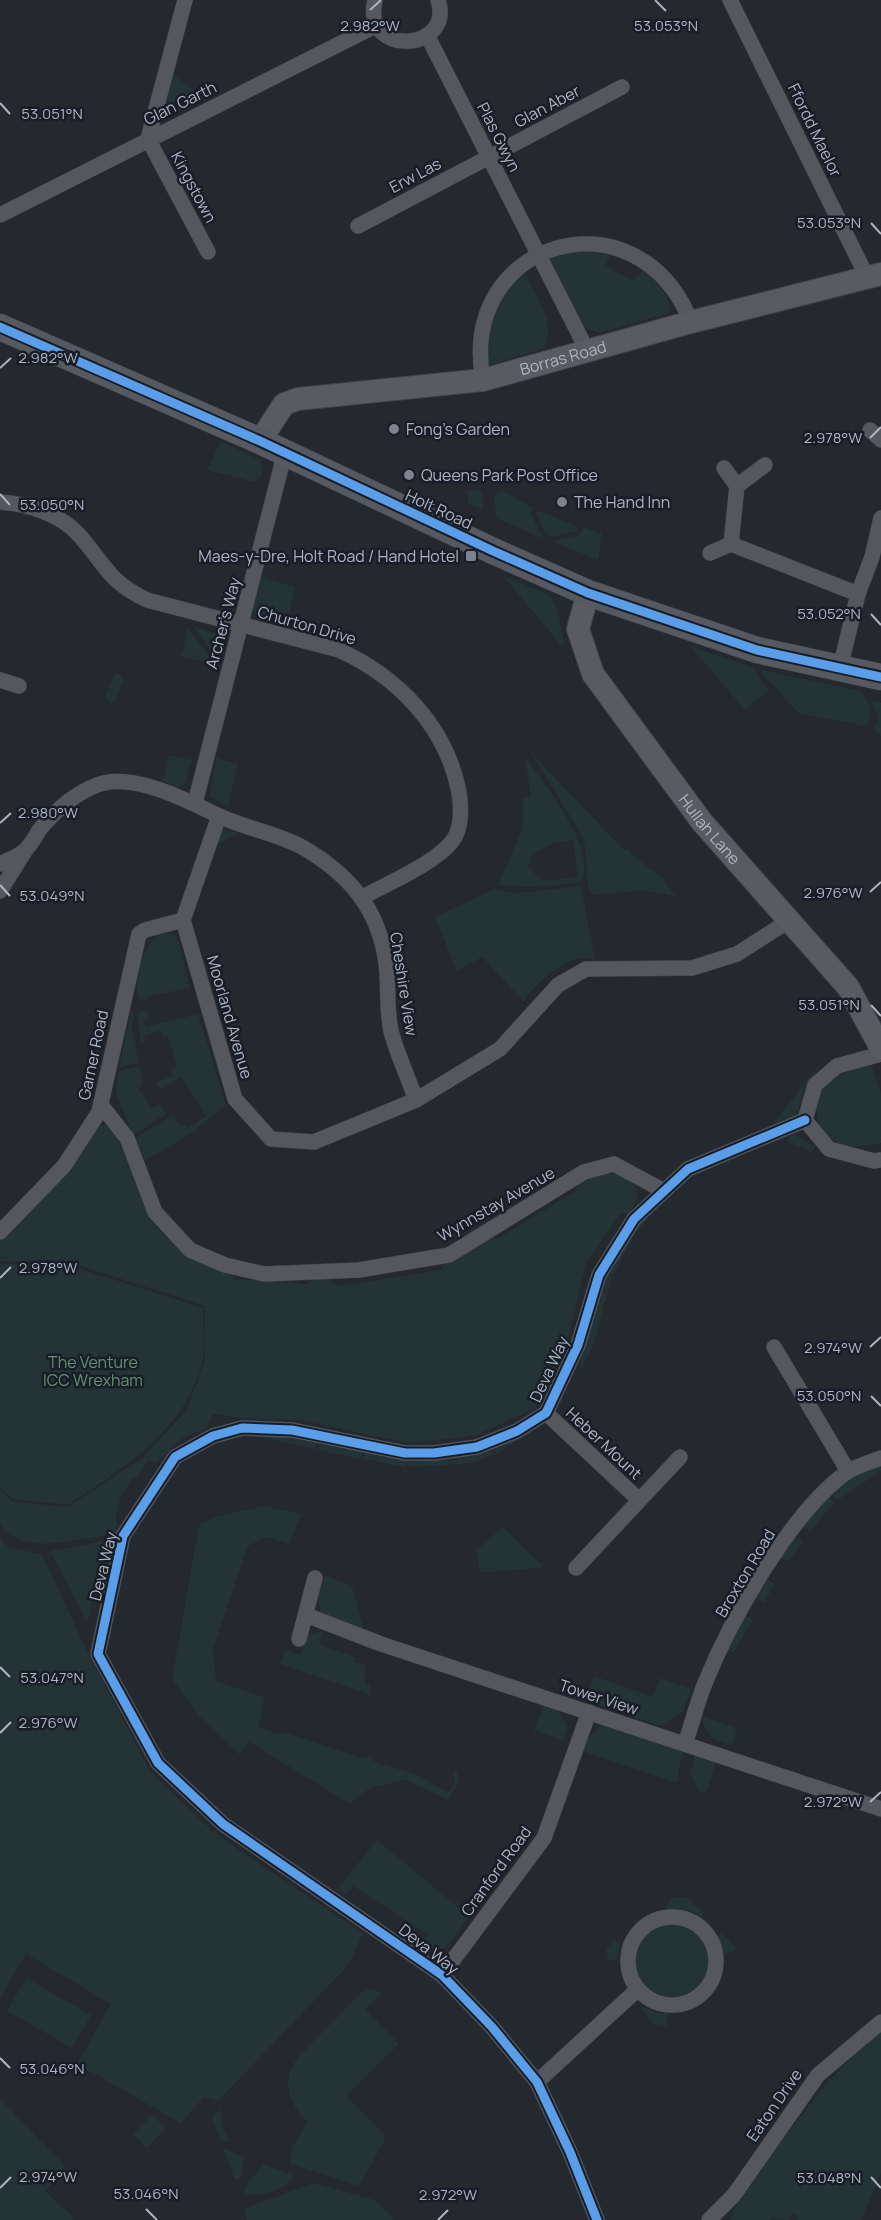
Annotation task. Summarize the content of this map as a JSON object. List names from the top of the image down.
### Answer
{
  "streets": {
    "main road": ["Holt Road"],
    "street": [
      "Glan Garth",
      "Glan Aber",
      "Ffordd Maelor",
      "Plas Gwyn",
      "Erw Las",
      "Kingstown",
      "Borras Road",
      "Archer's Way",
      "Churton Drive",
      "Hullah Lane",
      "Cheshire View",
      "Moorland Avenue",
      "Garner Road",
      "Wynnstay Avenue",
      "Deva Way",
      "Heber Mount",
      "Broxton Road",
      "Tower View",
      "Cranford Road",
      "Eaton Drive"
    ]
  },
  "crossings": [
    ["Glan Garth", "Kingstown"],
    ["Glan Aber", "Plas Gwyn"],
    ["Glan Aber", "Erw Las"],
    ["Ffordd Maelor", "Borras Road"],
    ["Plas Gwyn", "Erw Las"],
    ["Plas Gwyn", "Borras Road"],
    ["Borras Road", "Holt Road"],
    ["Holt Road", "Archer's Way"],
    ["Holt Road", "Hullah Lane"],
    ["Archer's Way", "Churton Drive"],
    ["Archer's Way", "Cheshire View"],
    ["Churton Drive", "Cheshire View"],
    ["Hullah Lane", "Moorland Avenue"],
    ["Cheshire View", "Moorland Avenue"],
    ["Moorland Avenue", "Garner Road"],
    ["Garner Road", "Wynnstay Avenue"],
    ["Wynnstay Avenue", "Deva Way"],
    ["Deva Way", "Heber Mount"],
    ["Deva Way", "Cranford Road"],
    ["Broxton Road", "Tower View"],
    ["Tower View", "Cranford Road"]
  ],
  "parks": ["The Venture ICC Wrexham"],
  "places": {
    "other": ["Fong's Garden", "Queens Park Post Office", "The Hand Inn"],
    "transit": ["Maes-y-Dre, Holt Road / Hand Hotel"]
  },
  "coordinates": [
    "2.982°W",
    "53.053°N",
    "53.051°N",
    "2.978°W",
    "53.050°N",
    "53.052°N",
    "2.980°W",
    "2.976°W",
    "53.049°N",
    "2.974°W",
    "53.047°N",
    "2.972°W",
    "53.046°N",
    "53.048°N"
  ]
}
